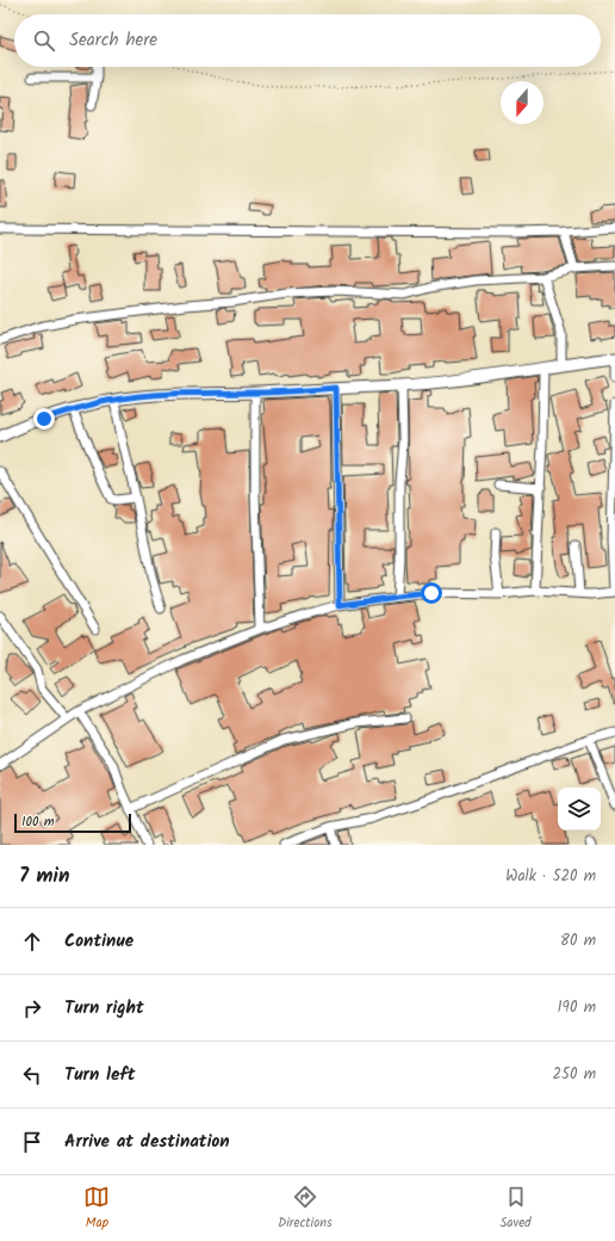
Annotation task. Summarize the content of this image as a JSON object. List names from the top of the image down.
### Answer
{
  "scale_bar": "100 m",
  "north": "bottom",
  "page": {
    "search": "Search here",
    "scale": "100 m",
    "heading": ["7 min", "Walk · 520 m"],
    "list": [
      ["Continue", "80 m"],
      ["Turn right", "190 m"],
      ["Turn left", "250 m"],
      "Arrive at destination"
    ],
    "nav": ["Map", "Directions", "Saved"]
  }
}
